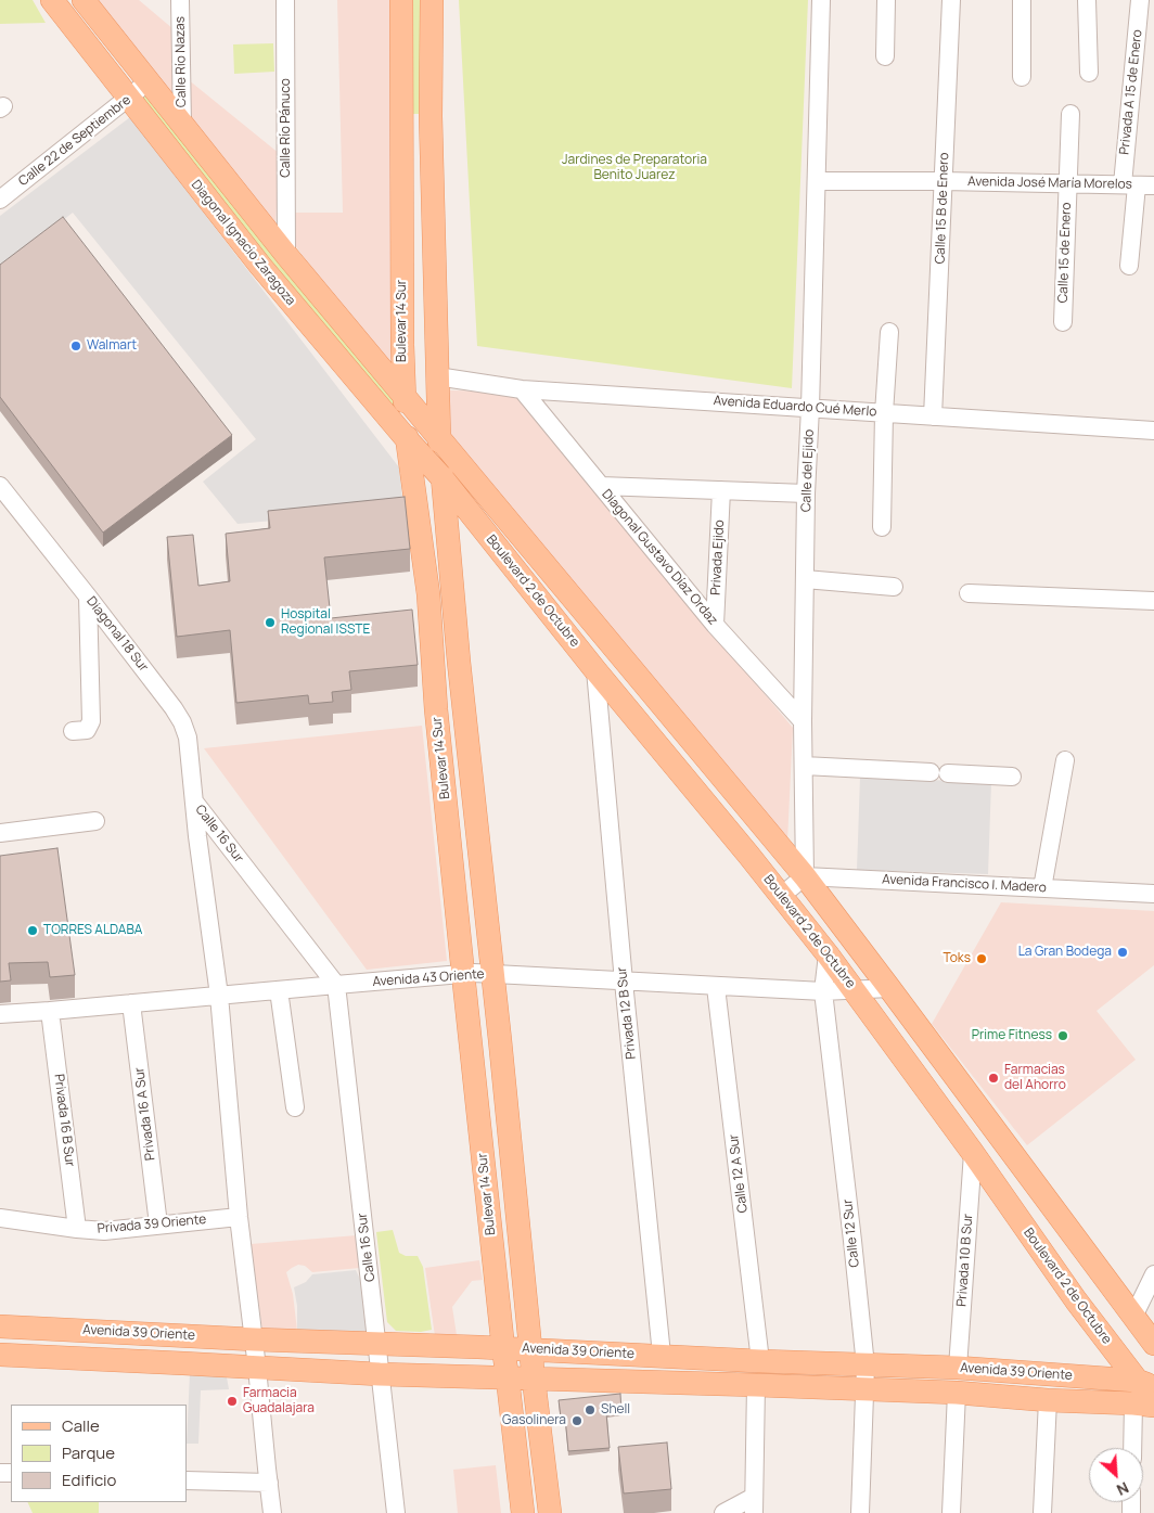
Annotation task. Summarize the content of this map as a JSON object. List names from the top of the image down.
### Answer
{
  "streets": {
    "main road": [
      "Diagonal Ignacio Zaragoza",
      "Bulevar 14 Sur",
      "Boulevard 2 de Octubre",
      "Avenida 39 Oriente"
    ],
    "street": [
      "Calle Río Nazas",
      "Privada A 15 de Enero",
      "Calle Río Pánuco",
      "Calle 22 de Septiembre",
      "Avenida José María Morelos",
      "Calle 15 B de Enero",
      "Calle 15 de Enero",
      "Avenida Eduardo Cué Merlo",
      "Calle del Ejido",
      "Diagonal Gustavo Díaz Ordaz",
      "Privada Ejido",
      "Diagonal 18 Sur",
      "Calle 16 Sur",
      "Avenida Francisco I. Madero",
      "Avenida 43 Oriente",
      "Privada 12 B Sur",
      "Privada 16 A Sur",
      "Privada 16 B Sur",
      "Calle 12 A Sur",
      "Privada 39 Oriente",
      "Calle 12 Sur",
      "Privada 10 B Sur"
    ]
  },
  "crossings": [
    ["Calle Río Nazas", "Diagonal Ignacio Zaragoza"],
    ["Privada A 15 de Enero", "Avenida José María Morelos"],
    ["Calle Río Pánuco", "Diagonal Ignacio Zaragoza"],
    ["Calle 22 de Septiembre", "Diagonal Ignacio Zaragoza"],
    ["Avenida José María Morelos", "Calle 15 B de Enero"],
    ["Avenida José María Morelos", "Calle 15 de Enero"],
    ["Avenida José María Morelos", "Calle del Ejido"],
    ["Calle 15 B de Enero", "Avenida Eduardo Cué Merlo"],
    ["Diagonal Ignacio Zaragoza", "Bulevar 14 Sur"],
    ["Diagonal Ignacio Zaragoza", "Boulevard 2 de Octubre"],
    ["Bulevar 14 Sur", "Avenida Eduardo Cué Merlo"],
    ["Bulevar 14 Sur", "Boulevard 2 de Octubre"],
    ["Bulevar 14 Sur", "Avenida 43 Oriente"],
    ["Bulevar 14 Sur", "Avenida 39 Oriente"],
    ["Avenida Eduardo Cué Merlo", "Calle del Ejido"],
    ["Avenida Eduardo Cué Merlo", "Diagonal Gustavo Díaz Ordaz"],
    ["Calle del Ejido", "Diagonal Gustavo Díaz Ordaz"],
    ["Calle del Ejido", "Boulevard 2 de Octubre"],
    ["Calle del Ejido", "Avenida Francisco I. Madero"],
    ["Diagonal Gustavo Díaz Ordaz", "Privada Ejido"],
    ["Boulevard 2 de Octubre", "Avenida Francisco I. Madero"],
    ["Boulevard 2 de Octubre", "Avenida 43 Oriente"],
    ["Boulevard 2 de Octubre", "Privada 12 B Sur"],
    ["Boulevard 2 de Octubre", "Calle 12 Sur"],
    ["Boulevard 2 de Octubre", "Privada 10 B Sur"],
    ["Boulevard 2 de Octubre", "Avenida 39 Oriente"],
    ["Diagonal 18 Sur", "Calle 16 Sur"],
    ["Calle 16 Sur", "Avenida 43 Oriente"],
    ["Calle 16 Sur", "Privada 39 Oriente"],
    ["Calle 16 Sur", "Avenida 39 Oriente"],
    ["Avenida 43 Oriente", "Privada 12 B Sur"],
    ["Avenida 43 Oriente", "Privada 16 A Sur"],
    ["Avenida 43 Oriente", "Privada 16 B Sur"],
    ["Avenida 43 Oriente", "Calle 12 A Sur"],
    ["Avenida 43 Oriente", "Calle 12 Sur"],
    ["Privada 12 B Sur", "Avenida 39 Oriente"],
    ["Privada 16 A Sur", "Privada 39 Oriente"],
    ["Privada 16 B Sur", "Privada 39 Oriente"],
    ["Calle 12 A Sur", "Avenida 39 Oriente"],
    ["Calle 12 Sur", "Avenida 39 Oriente"],
    ["Privada 10 B Sur", "Avenida 39 Oriente"]
  ],
  "parks": ["Jardines de Preparatoria Benito Juarez"],
  "places": [
    "Walmart",
    "Hospital Regional ISSTE",
    "TORRES ALDABA",
    "La Gran Bodega",
    "Toks",
    "Prime Fitness",
    "Farmacias del Ahorro",
    "Farmacia Guadalajara",
    "Shell",
    "Gasolinera"
  ],
  "legend": ["Calle", "Parque", "Edificio"],
  "north": "bottom right"
}
